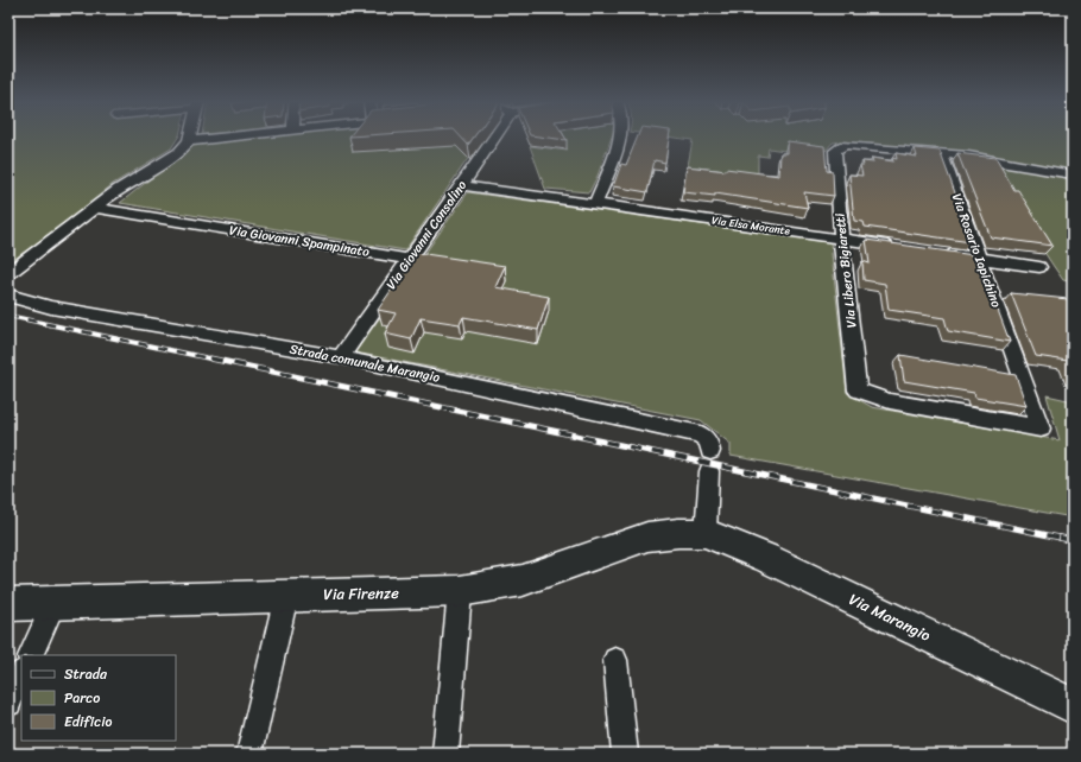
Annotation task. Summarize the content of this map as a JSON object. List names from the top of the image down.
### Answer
{
  "streets": {
    "street": [
      "Via Elsa Morante",
      "Via Giovanni Consolino",
      "Via Giovanni Spampinato",
      "Via Rosario Iapichino",
      "Via Libero Bigiaretti",
      "Strada comunale Marangio",
      "Via Firenze",
      "Via Marangio"
    ]
  },
  "crossings": [
    ["Via Elsa Morante", "Via Giovanni Consolino"],
    ["Via Elsa Morante", "Via Libero Bigiaretti"],
    ["Via Giovanni Consolino", "Via Giovanni Spampinato"],
    ["Via Giovanni Consolino", "Strada comunale Marangio"],
    ["Via Rosario Iapichino", "Via Libero Bigiaretti"],
    ["Via Firenze", "Via Marangio"]
  ],
  "legend": ["Strada", "Parco", "Edificio"]
}
